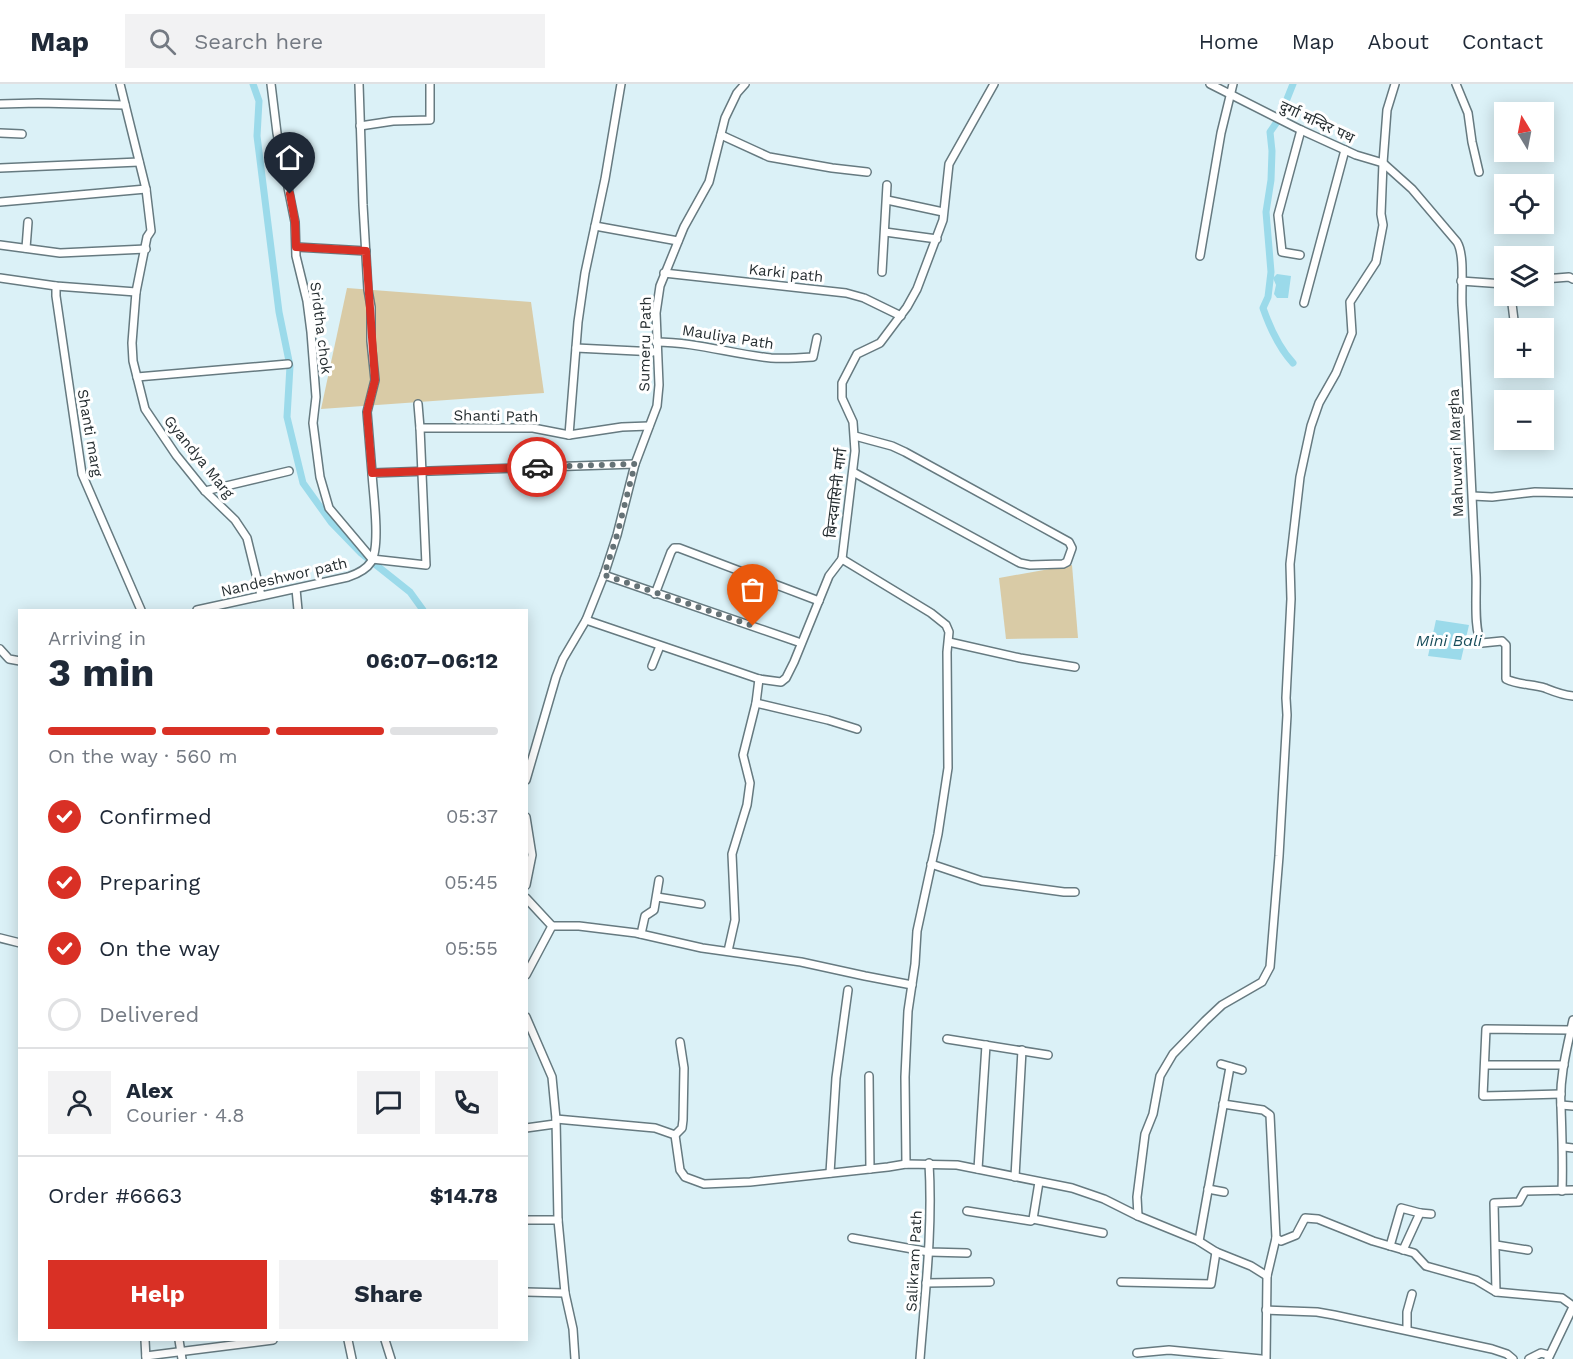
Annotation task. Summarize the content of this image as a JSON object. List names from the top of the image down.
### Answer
{
  "streets": {
    "street": [
      "दुर्गा मन्दिर पथ",
      "Karki path",
      "Sridtha chok",
      "Mauliya Path",
      "Sumeru Path",
      "Shanti Path",
      "Shanti marg",
      "Mahuwari Margha",
      "Gyandya Marg",
      "बिन्दवासिनी मार्ग",
      "Nandeshwor path",
      "Salikram Path"
    ]
  },
  "crossings": [
    ["दुर्गा मन्दिर पथ", "Mahuwari Margha"],
    ["Karki path", "Sumeru Path"],
    ["Karki path", "बिन्दवासिनी मार्ग"],
    ["Sridtha chok", "Nandeshwor path"],
    ["Mauliya Path", "Sumeru Path"],
    ["Sumeru Path", "Shanti Path"],
    ["Gyandya Marg", "Nandeshwor path"]
  ],
  "water": ["Mini Bali"],
  "north": "top",
  "page": {
    "header": "Map",
    "search": "Search here",
    "nav": [
      "Home",
      "Map",
      "About",
      "Contact"
    ],
    "map_buttons": ["+", "−"],
    "heading": ["3 min", "Arriving in", "06:07–06:12"],
    "panel": [
      "Alex",
      "Courier · 4.8",
      "Order #6663",
      "$14.78"
    ],
    "bar": "On the way · 560 m",
    "list": [
      ["Confirmed", "05:37"],
      ["Preparing", "05:45"],
      ["On the way", "05:55"],
      "Delivered"
    ],
    "buttons": ["Help", "Share"]
  }
}
